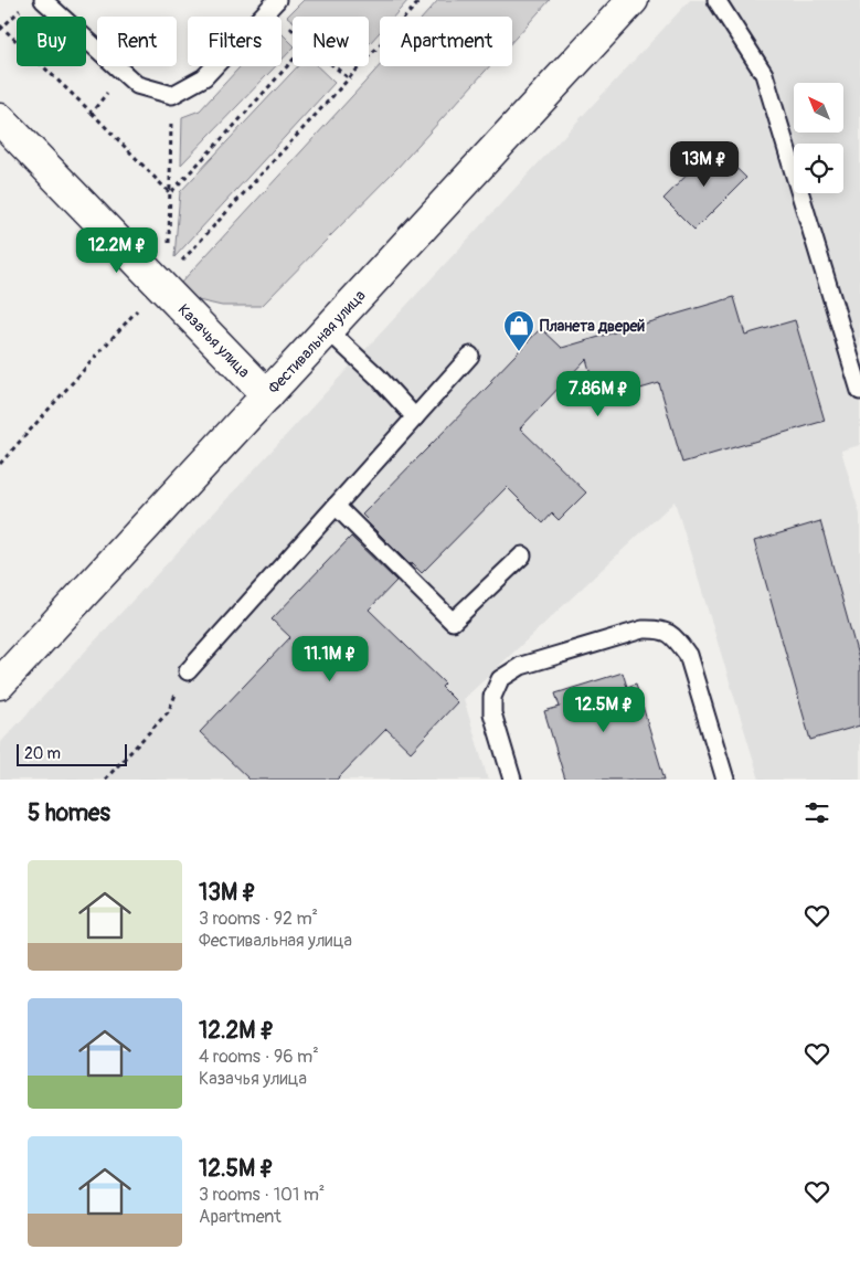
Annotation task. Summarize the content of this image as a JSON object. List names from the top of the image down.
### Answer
{
  "streets": {
    "main road": ["Казачья улица", "Фестивальная улица"]
  },
  "crossings": [
    ["Казачья улица", "Фестивальная улица"]
  ],
  "places": {
    "shop": ["Планета дверей"]
  },
  "scale_bar": "20 m",
  "north": "top left",
  "page": {
    "chip": [
      "Buy",
      "Rent",
      "Filters",
      "New",
      "Apartment"
    ],
    "price": [
      "13M ₽",
      "12.2M ₽",
      "7.86M ₽",
      "11.1M ₽",
      "12.5M ₽"
    ],
    "scale": "20 m",
    "heading": "5 homes",
    "list": [
      {
        "name": "13M ₽",
        "note": "3 rooms · 92 m² · Фестивальная улица"
      },
      {
        "name": "12.2M ₽",
        "note": "4 rooms · 96 m² · Казачья улица"
      },
      {
        "name": "12.5M ₽",
        "note": "3 rooms · 101 m² · Apartment"
      }
    ]
  }
}
